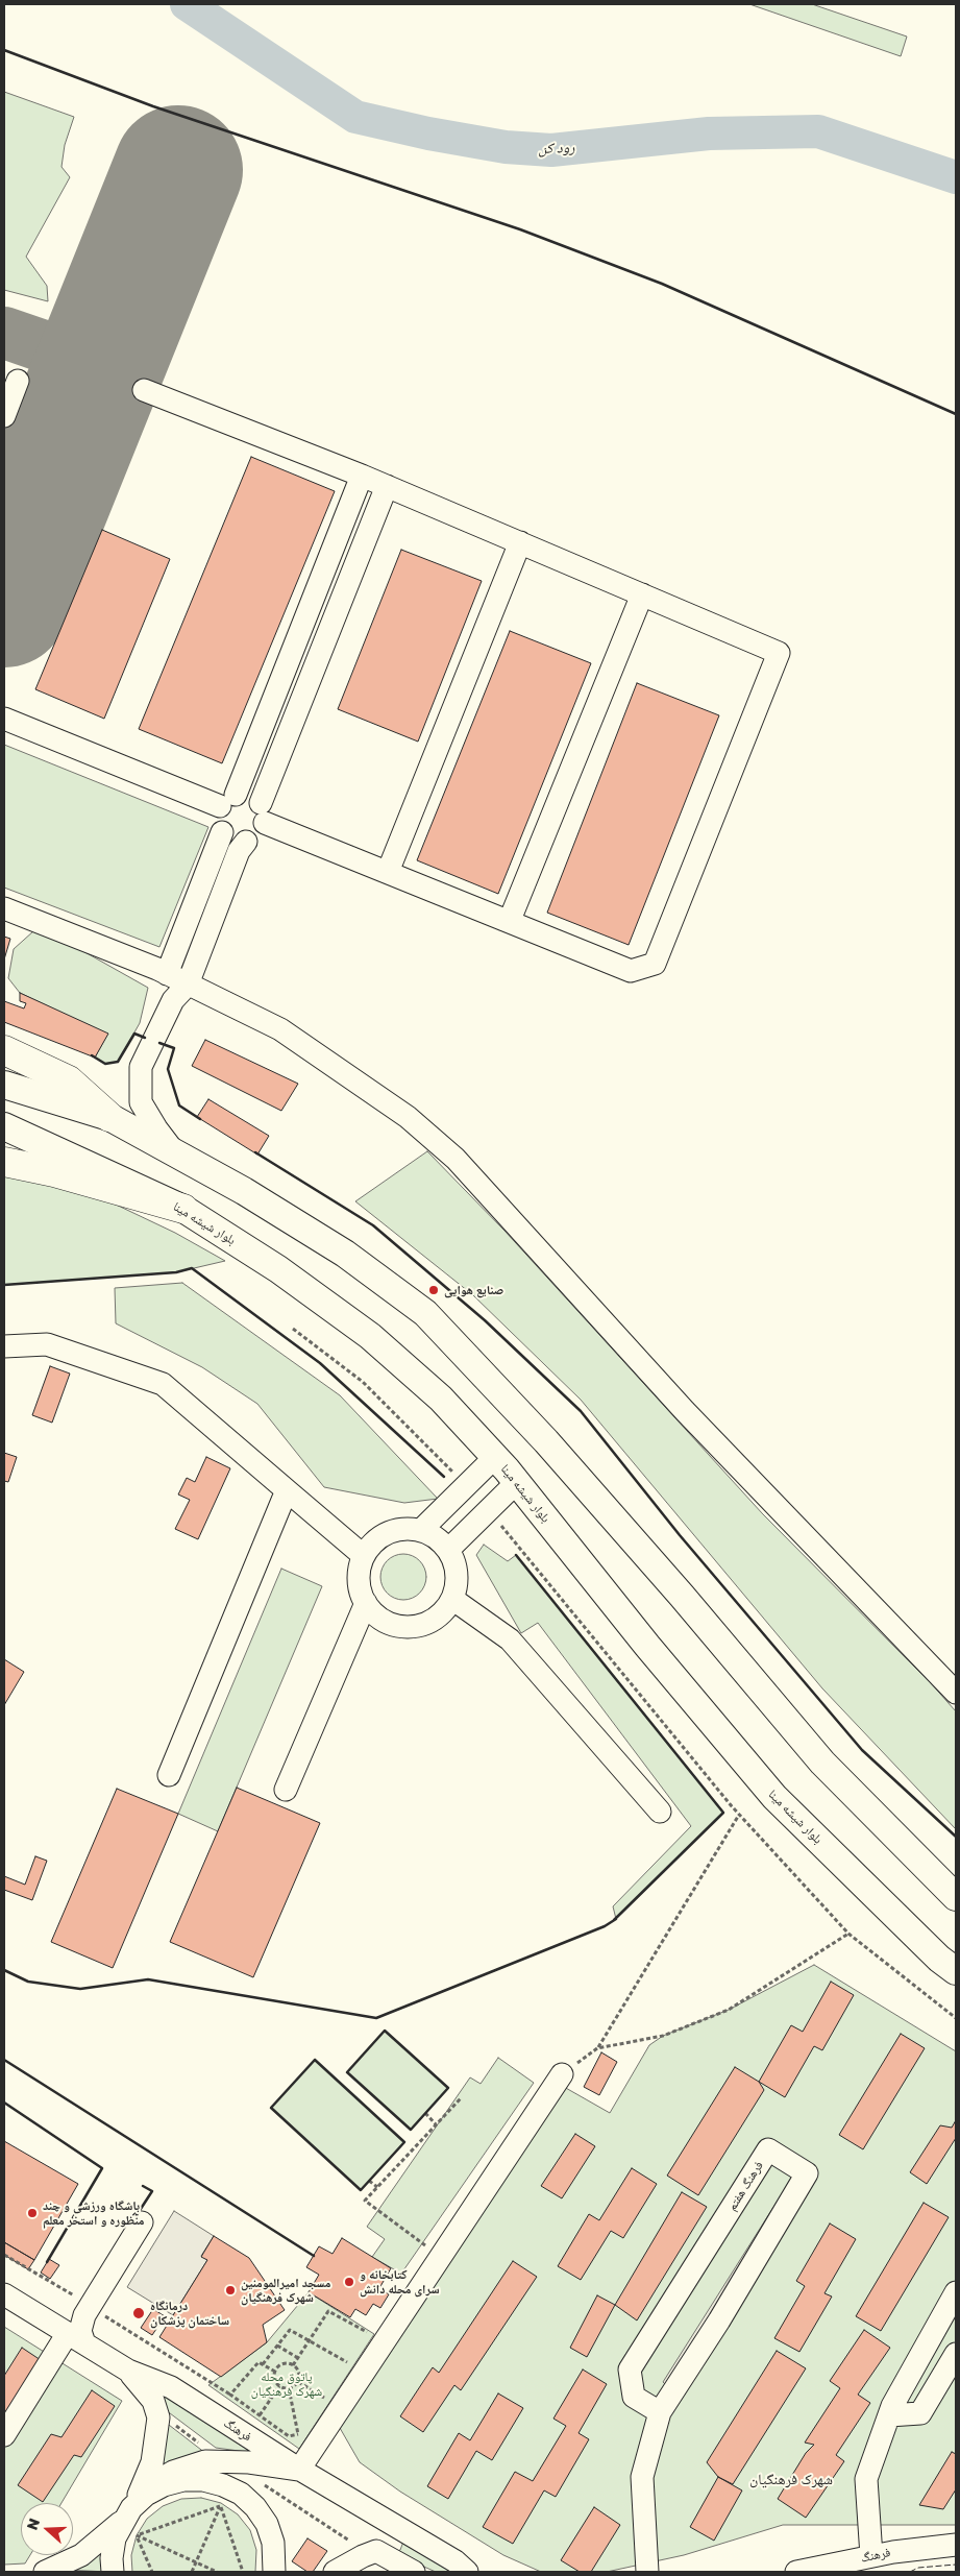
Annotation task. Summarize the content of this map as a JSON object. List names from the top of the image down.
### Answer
{
  "streets": {
    "main road": ["بلوار شیشه مینا"],
    "street": ["فرهنگ هفتم", "فرهنگ"]
  },
  "districts": ["شهرک فرهنگیان"],
  "water": ["رود کن"],
  "parks": ["پاتوق محله شهرک فرهنگیان"],
  "places": [
    "صنایع هوایی",
    "باشگاه ورزشی و چند منظوره و استخر معلم",
    "کتابخانه و سرای محله دانش",
    "مسجد امیرالمومنین شهرک فرهنگیان",
    "درمانگاه ساختمان پزشکان"
  ],
  "north": "left"
}
